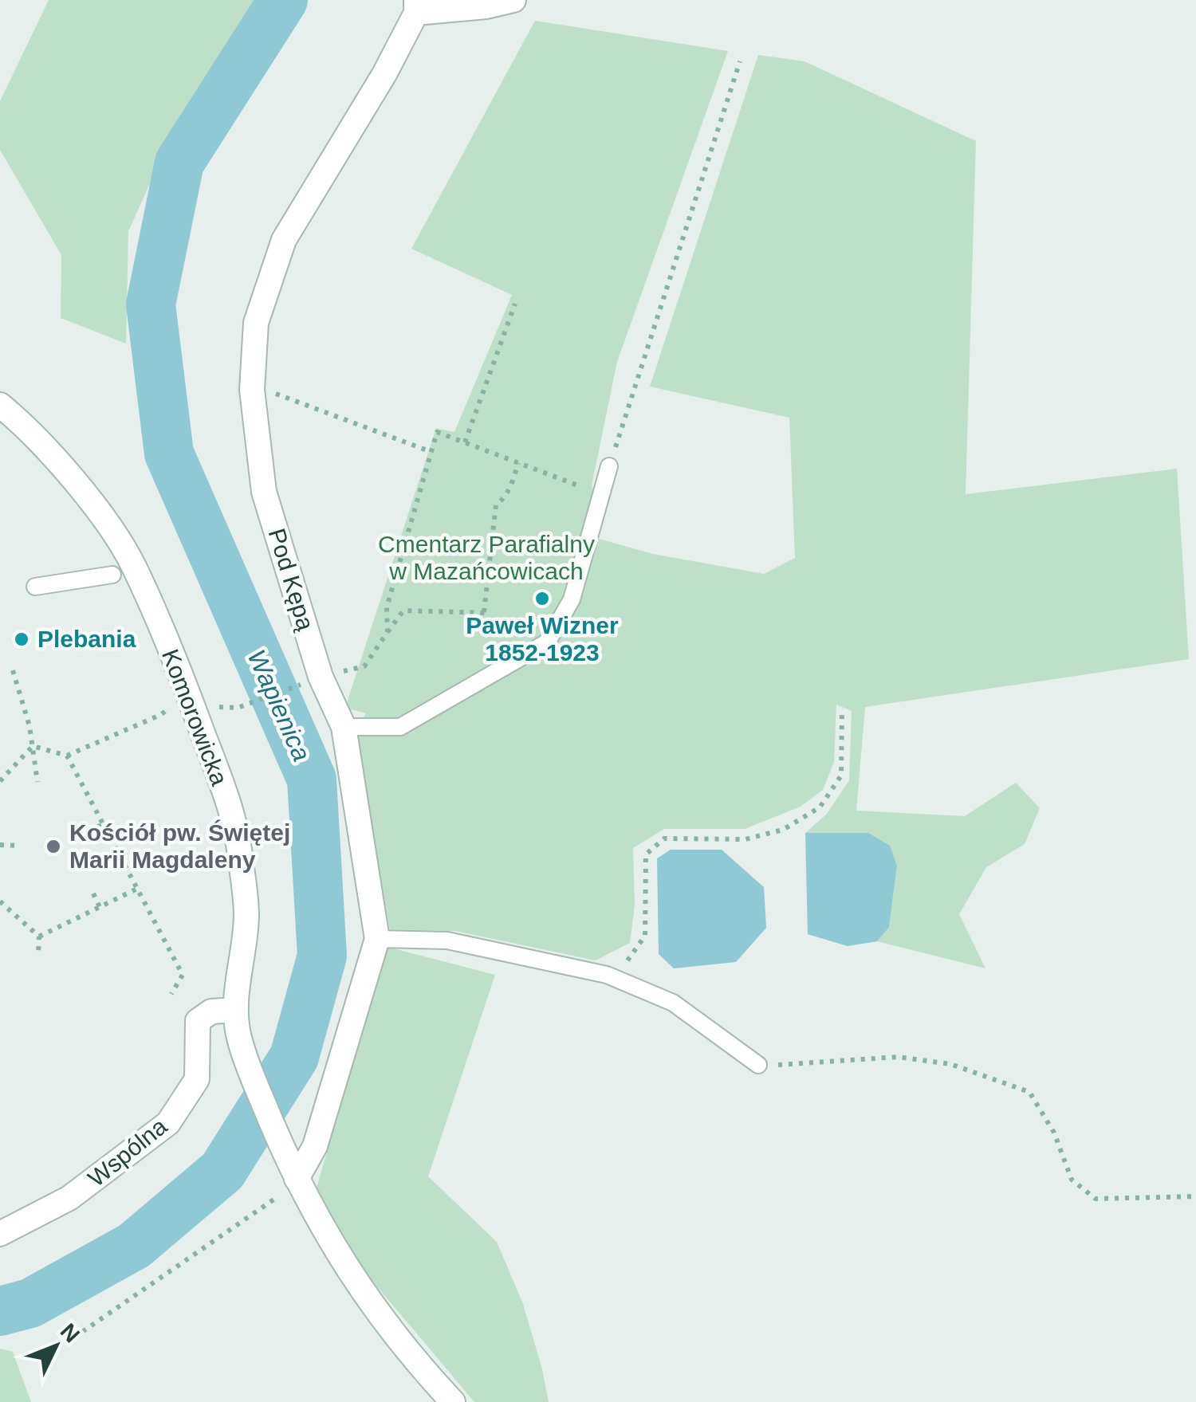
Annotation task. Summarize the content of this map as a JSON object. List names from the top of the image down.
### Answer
{
  "streets": {
    "street": ["Pod Kępą", "Komorowicka", "Wspólna"]
  },
  "crossings": [
    ["Pod Kępą", "Komorowicka"],
    ["Komorowicka", "Wspólna"]
  ],
  "water": ["Wapienica"],
  "parks": ["Cmentarz Parafialny w Mazańcowicach"],
  "places": ["Paweł Wizner 1852-1923", "Plebania", "Kościół pw. Świętej Marii Magdaleny"],
  "north": "top right"
}
